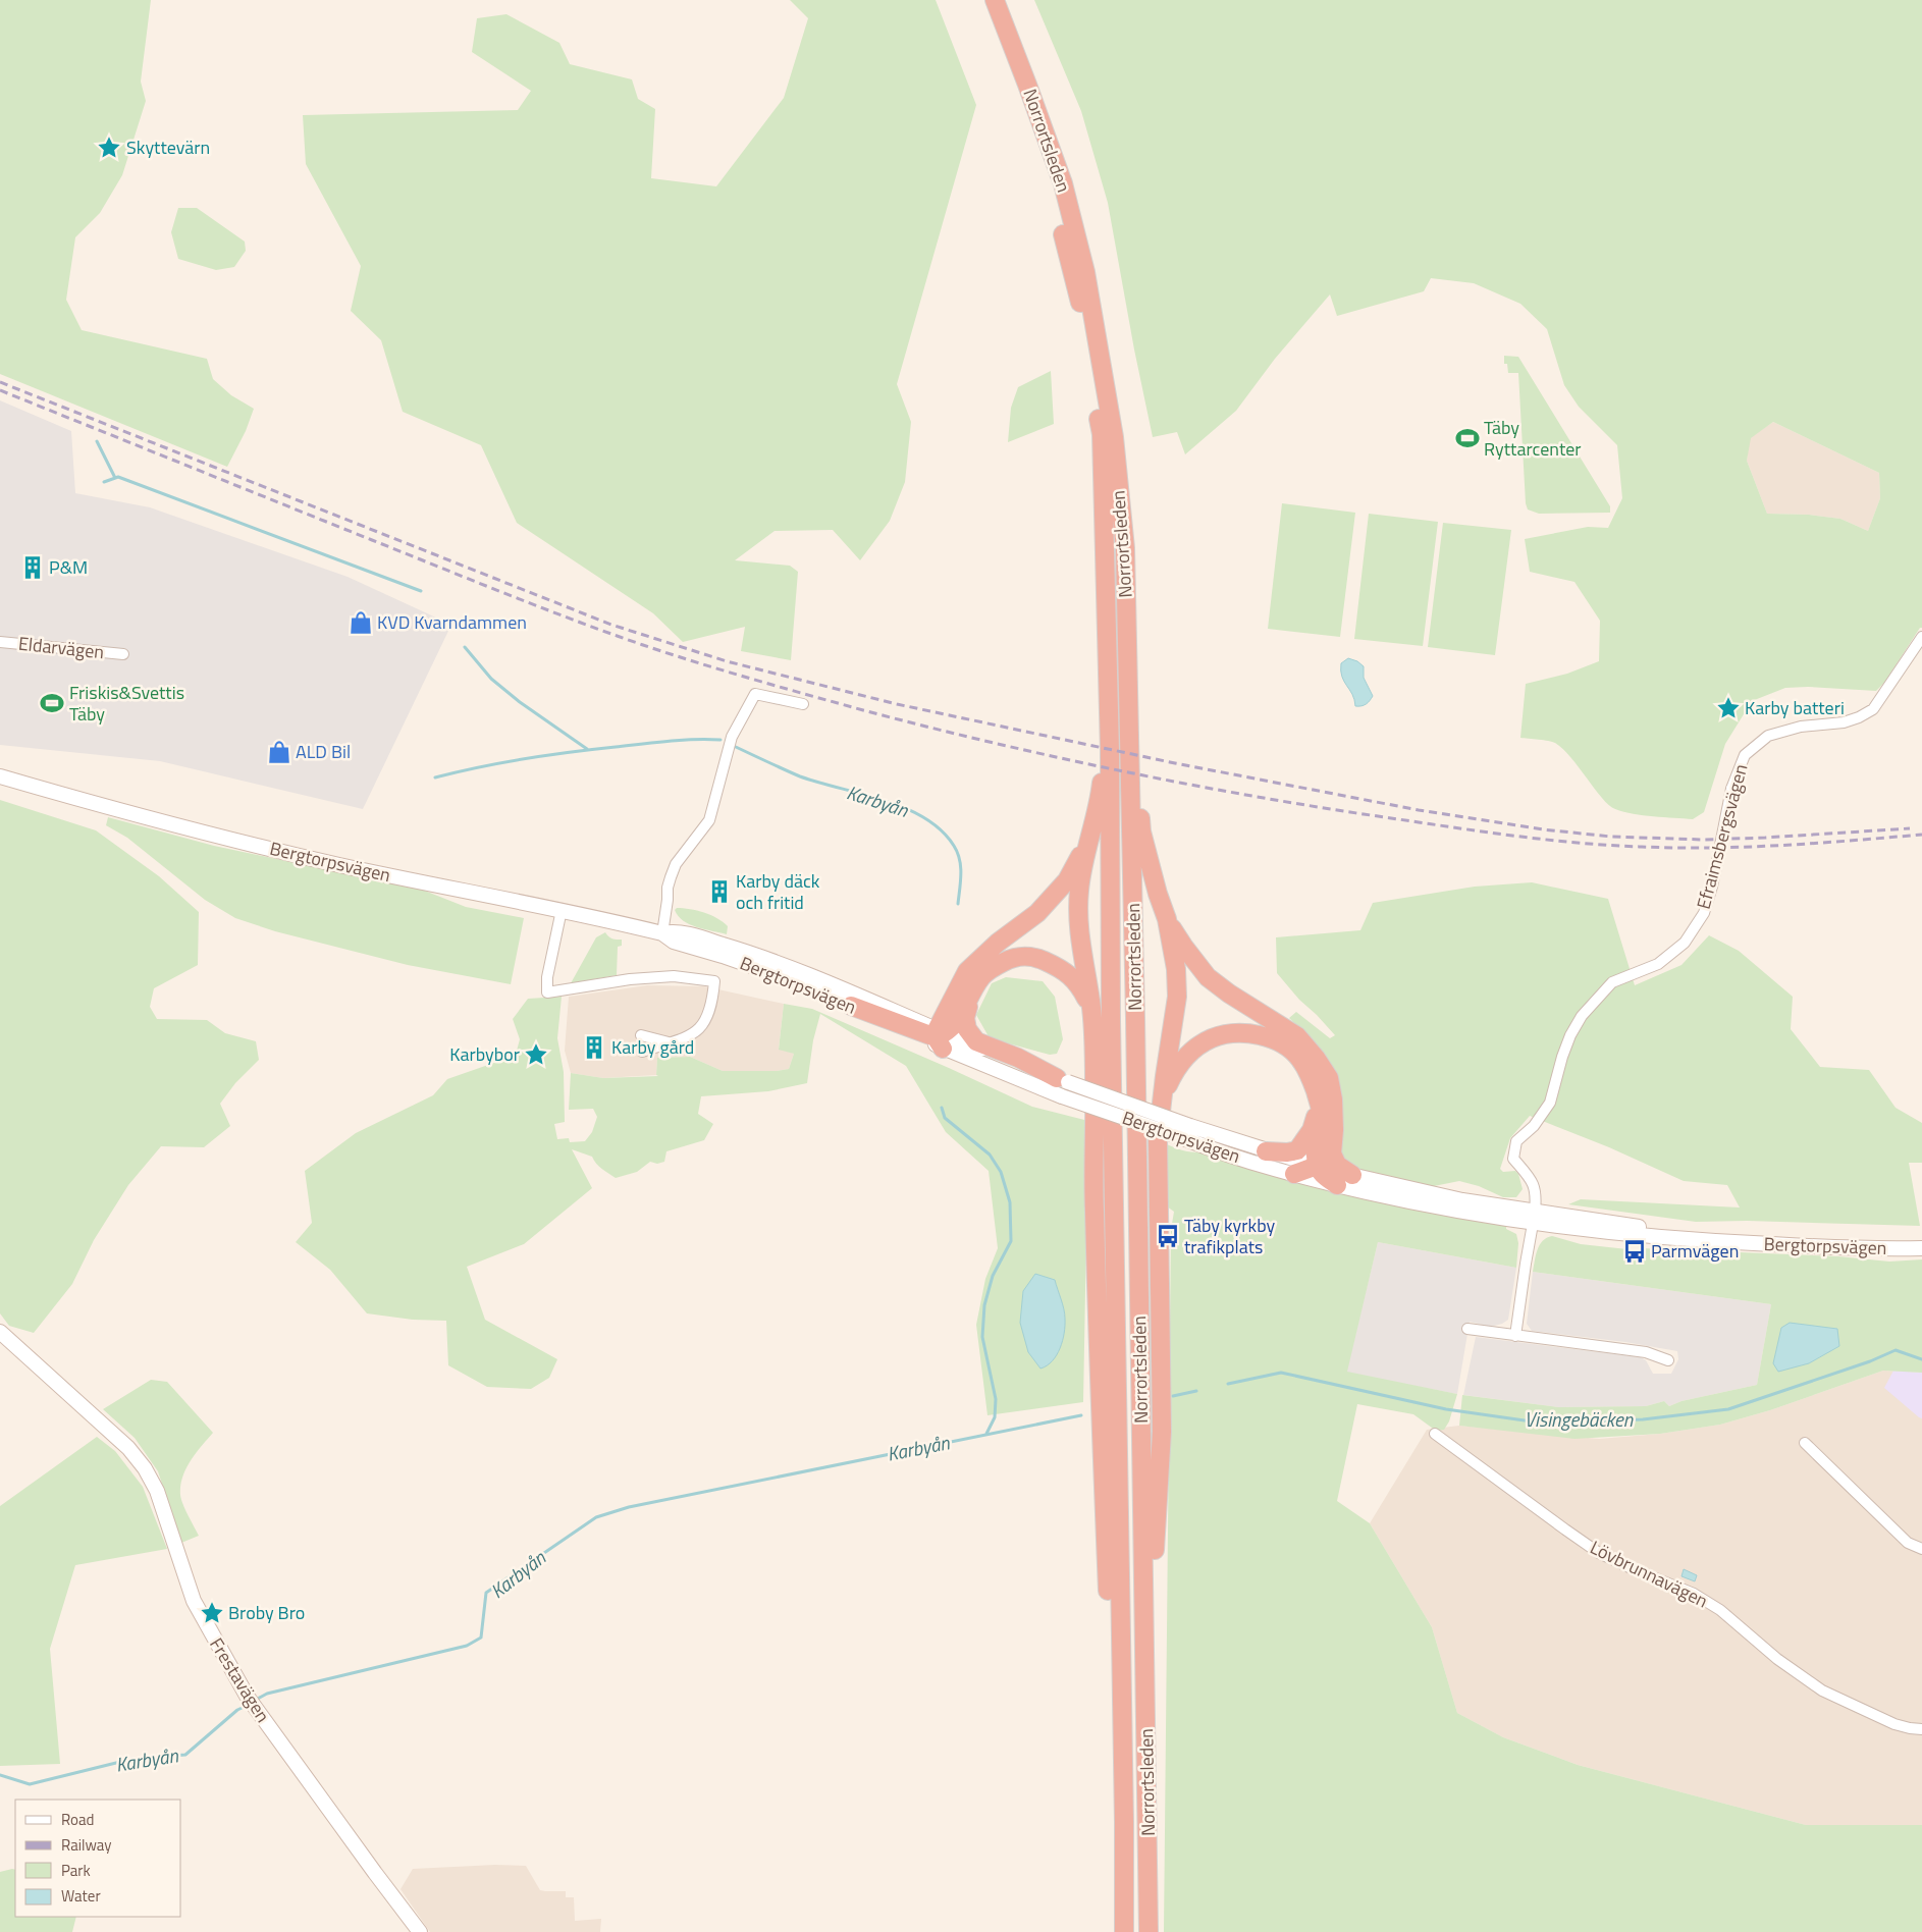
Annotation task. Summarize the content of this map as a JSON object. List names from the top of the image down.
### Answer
{
  "streets": {
    "highway": ["Norrortsleden"],
    "main road": ["Bergtorpsvägen", "Frestavägen"],
    "street": ["Eldarvägen", "Efraimsbergsvägen", "Lövbrunnavägen"]
  },
  "crossings": [
    ["Efraimsbergsvägen", "Bergtorpsvägen"]
  ],
  "water": ["Karbyån", "Visingebäcken"],
  "places": {
    "place": [
      "Skyttevärn",
      "Karby batteri",
      "Karbybor",
      "Broby Bro"
    ],
    "sports": ["Täby Ryttarcenter", "Friskis&Svettis Täby"],
    "building": ["P&M", "Karby däck och fritid", "Karby gård"],
    "shop": ["KVD Kvarndammen", "ALD Bil"],
    "bus stop": ["Täby kyrkby trafikplats", "Parmvägen"]
  },
  "legend": [
    "Road",
    "Railway",
    "Park",
    "Water"
  ]
}
